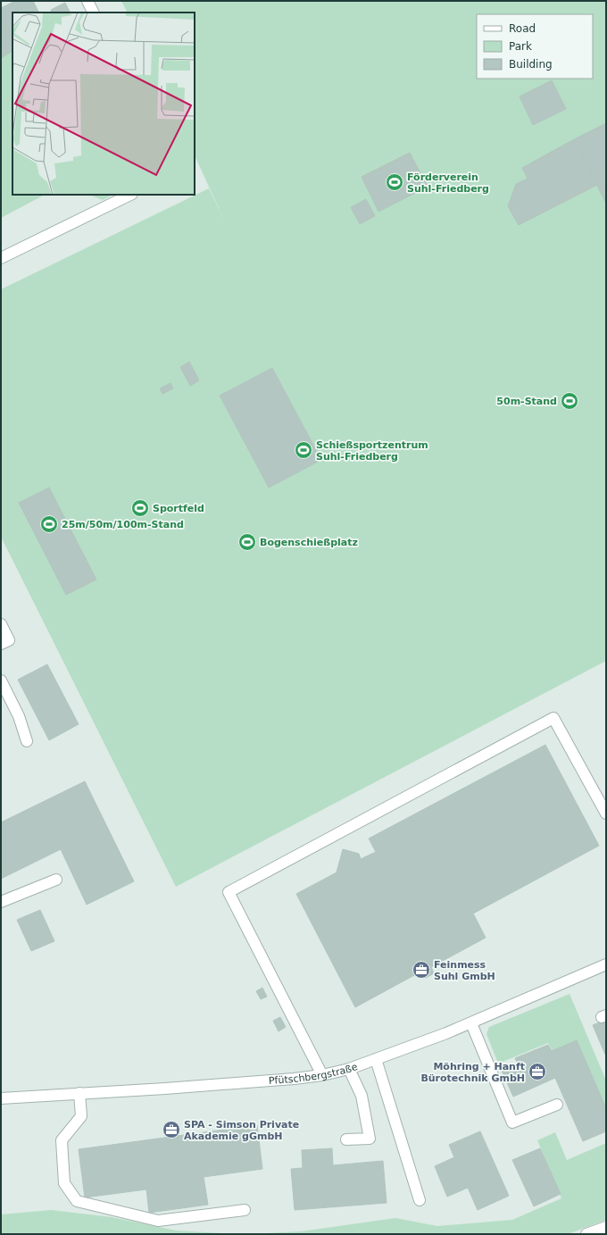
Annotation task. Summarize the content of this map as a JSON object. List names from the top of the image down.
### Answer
{
  "streets": {
    "street": ["Pfütschbergstraße"]
  },
  "places": {
    "sports": [
      "Förderverein Suhl-Friedberg",
      "50m-Stand",
      "Schießsportzentrum Suhl-Friedberg",
      "Sportfeld",
      "25m/50m/100m-Stand",
      "Bogenschießplatz"
    ],
    "office": ["Feinmess Suhl GmbH", "Möhring + Hanft Bürotechnik GmbH", "SPA - Simson Private Akademie gGmbH"]
  },
  "legend": ["Road", "Park", "Building"]
}
